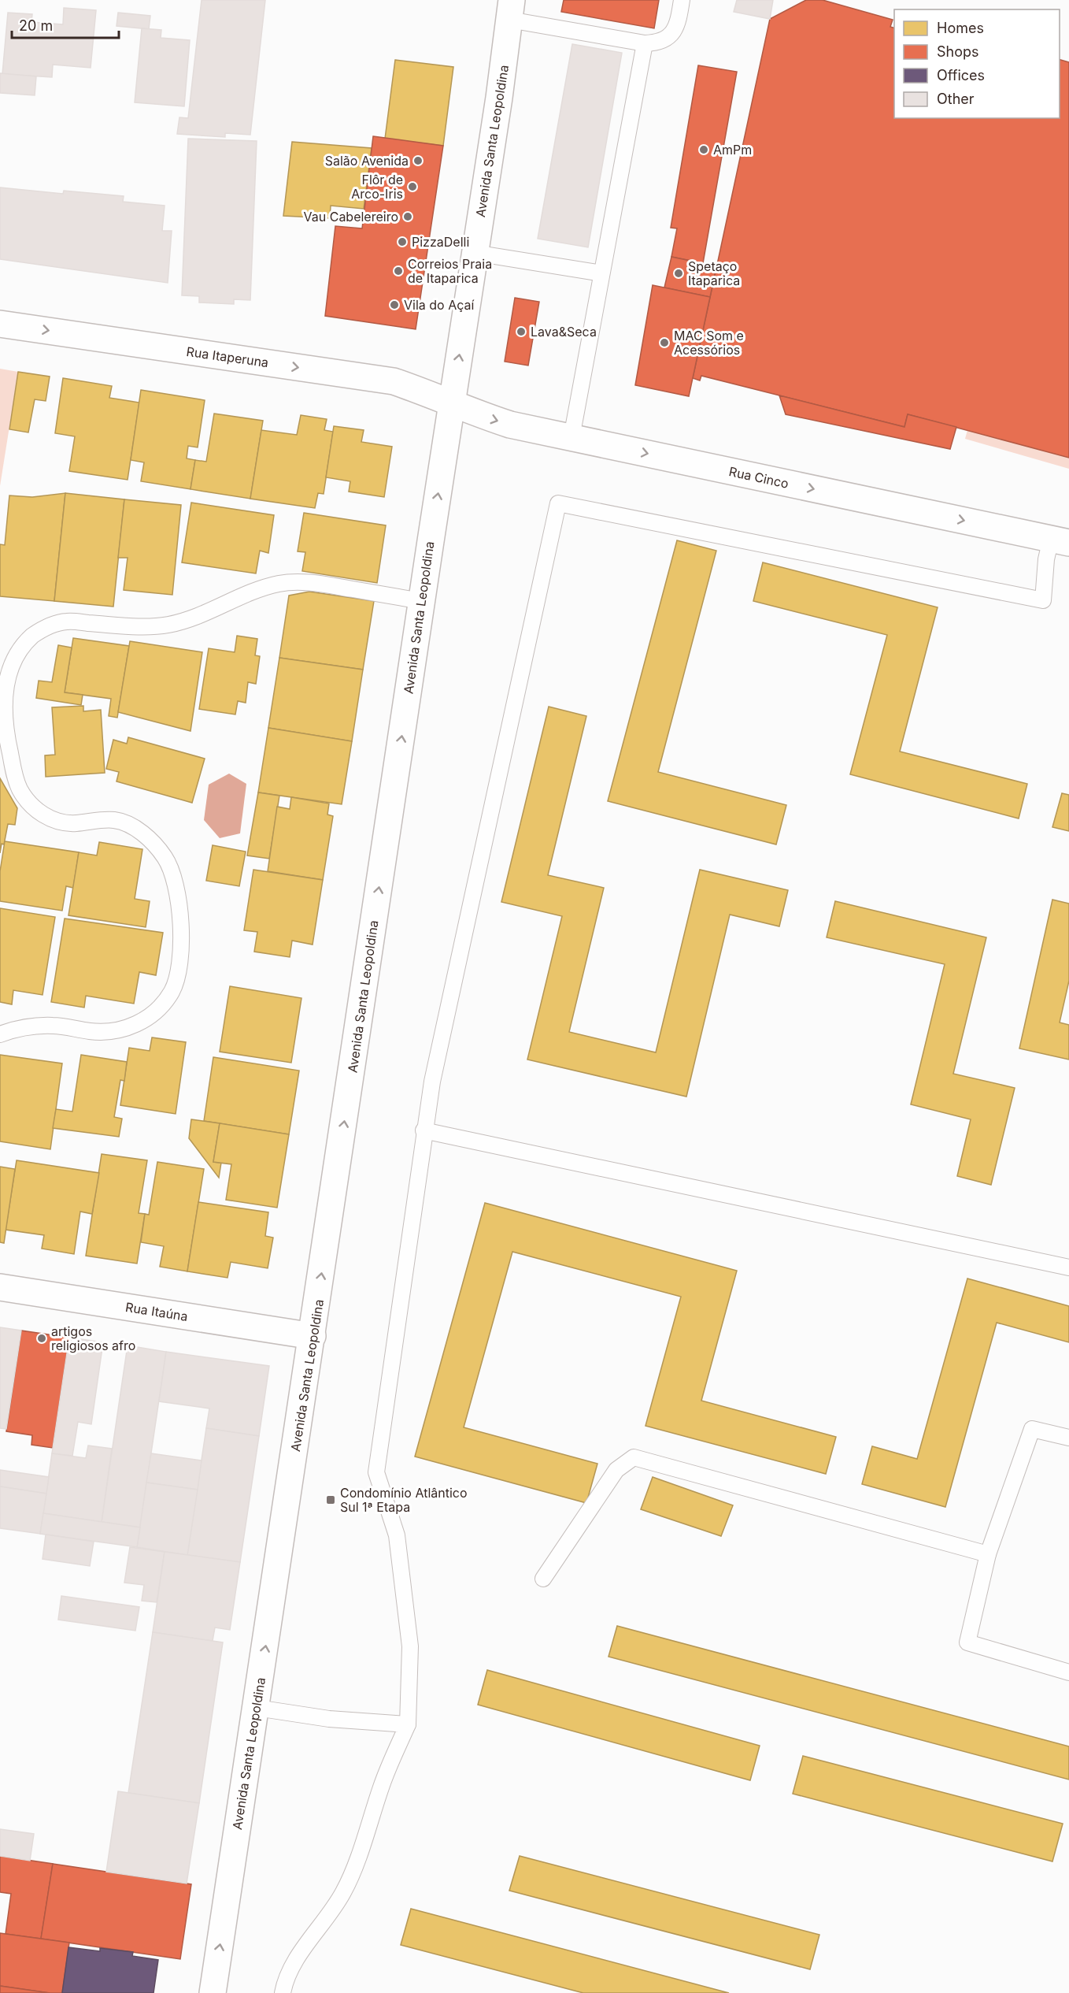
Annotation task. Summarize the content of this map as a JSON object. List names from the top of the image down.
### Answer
{
  "streets": {
    "street": [
      "Avenida Santa Leopoldina",
      "Rua Itaperuna",
      "Rua Cinco",
      "Rua Itaúna"
    ]
  },
  "crossings": [
    ["Avenida Santa Leopoldina", "Rua Itaperuna"],
    ["Avenida Santa Leopoldina", "Rua Cinco"],
    ["Avenida Santa Leopoldina", "Rua Itaúna"],
    ["Rua Itaperuna", "Rua Cinco"]
  ],
  "one_way": ["Avenida Santa Leopoldina", "Rua Itaperuna", "Rua Cinco"],
  "places": {
    "other": [
      "AmPm",
      "Salão Avenida",
      "Flôr de Arco-Iris",
      "Vau Cabelereiro",
      "PizzaDelli",
      "Correios Praia de Itaparica",
      "Spetaço Itaparica",
      "Vila do Açaí",
      "Lava&Seca",
      "MAC Som e Acessórios",
      "artigos religiosos afro"
    ],
    "transit": ["Condomínio Atlântico Sul 1ª Etapa"]
  },
  "legend": [
    "Homes",
    "Shops",
    "Offices",
    "Other"
  ],
  "scale_bar": "20 m"
}
